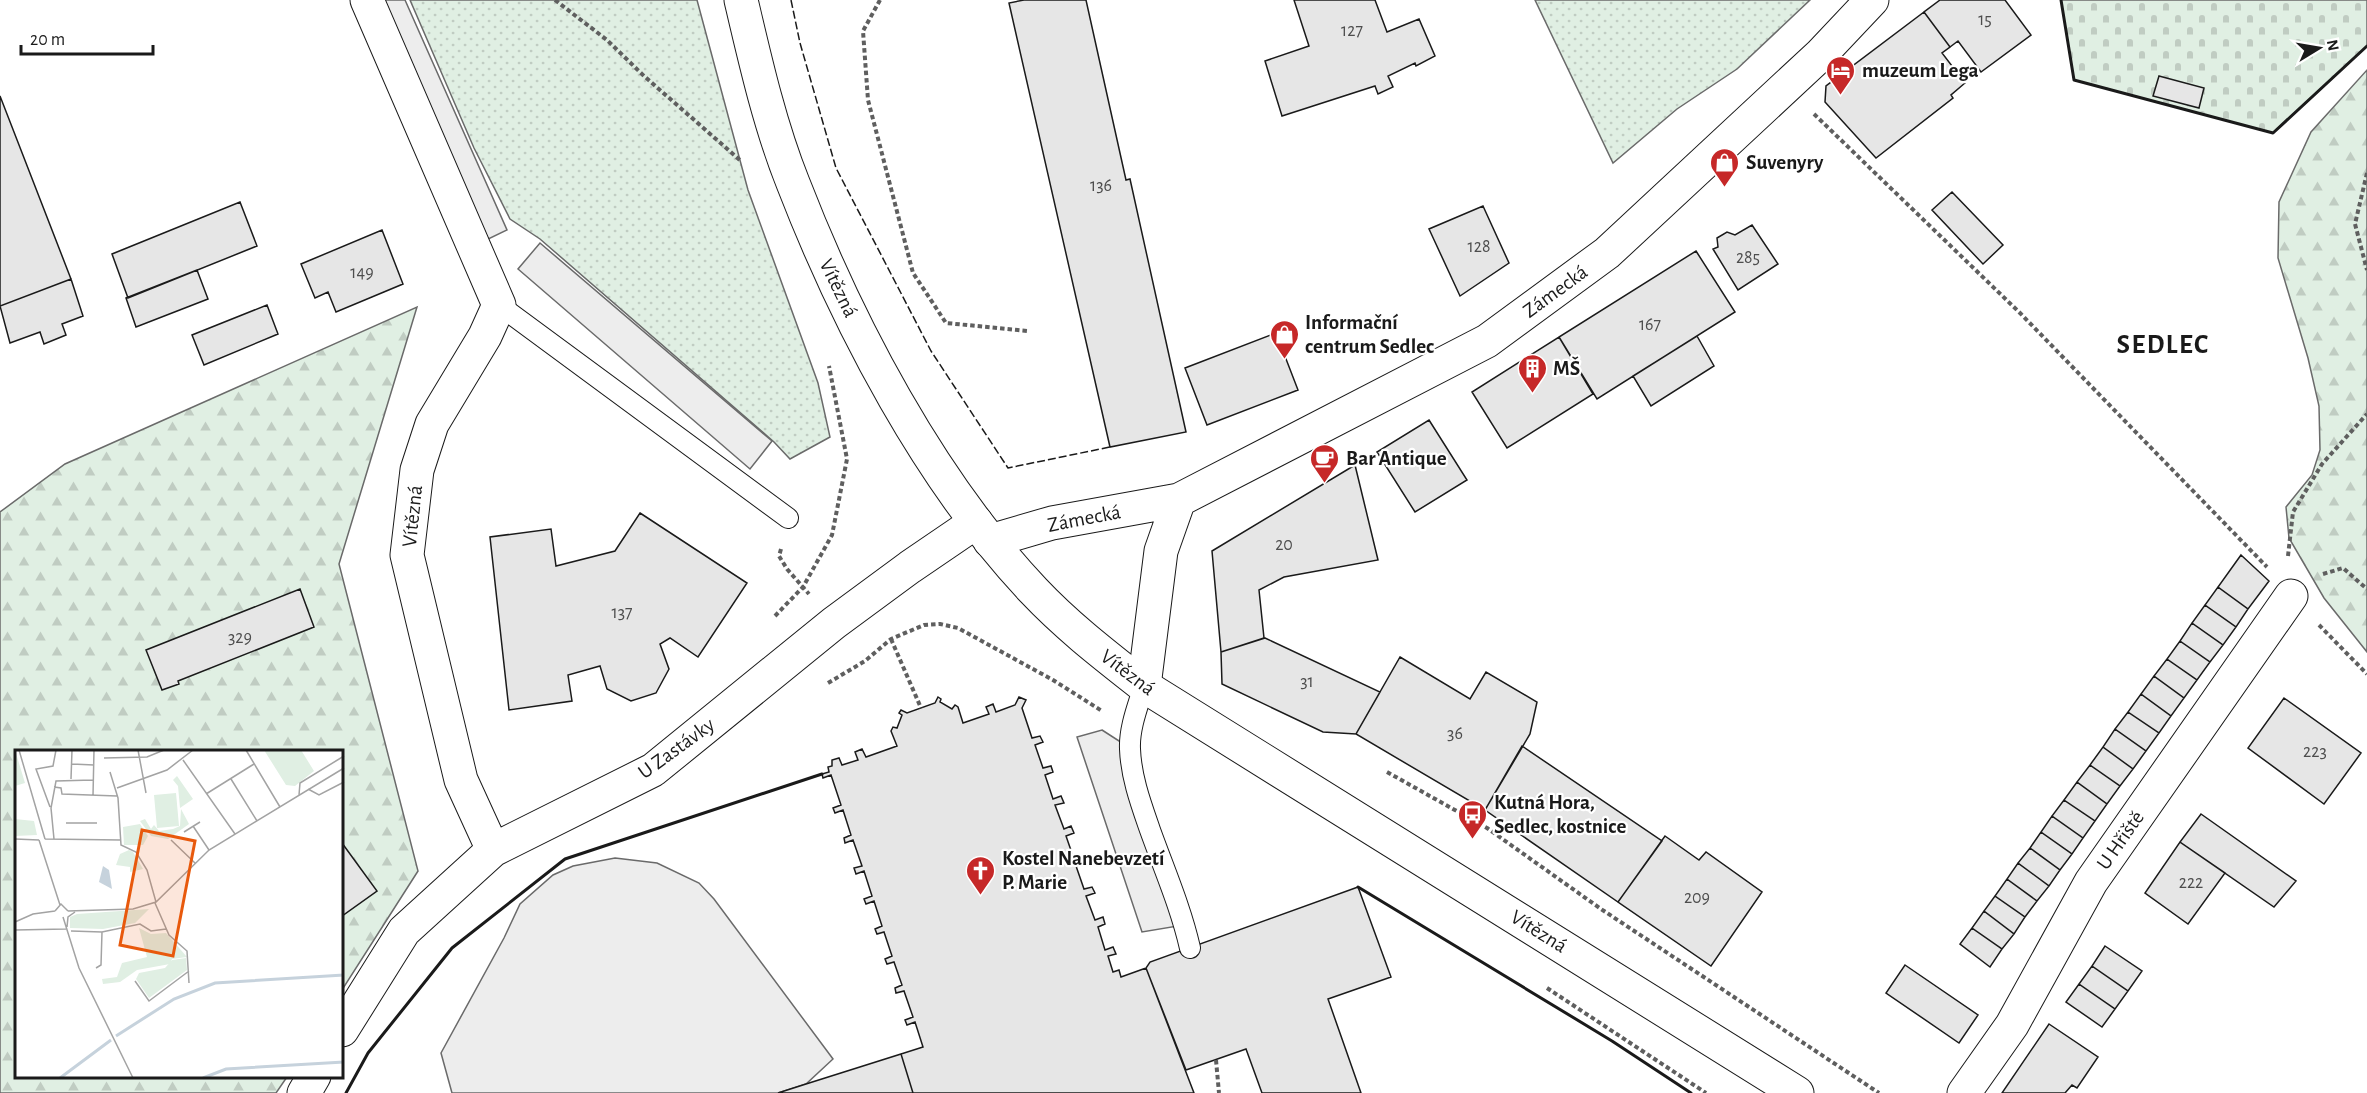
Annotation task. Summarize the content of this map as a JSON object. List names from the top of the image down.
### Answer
{
  "streets": {
    "street": [
      "Vítězná",
      "Zámecká",
      "U Zastávky",
      "U Hřiště"
    ]
  },
  "crossings": [
    ["Vítězná", "Zámecká"],
    ["Vítězná", "U Zastávky"],
    ["Zámecká", "U Zastávky"]
  ],
  "districts": ["SEDLEC"],
  "places": {
    "hotel": ["muzeum Lega"],
    "shop": ["Suvenyry", "Informační centrum Sedlec"],
    "building": ["MŠ"],
    "cafe": ["Bar Antique"],
    "bus stop": ["Kutná Hora, Sedlec, kostnice"],
    "church": ["Kostel Nanebevzetí P. Marie"]
  },
  "house_numbers": [
    "15",
    "127",
    "136",
    "128",
    "285",
    "149",
    "167",
    "20",
    "137",
    "329",
    "31",
    "36",
    "223",
    "222",
    "209"
  ],
  "scale_bar": "20 m",
  "north": "right"
}
